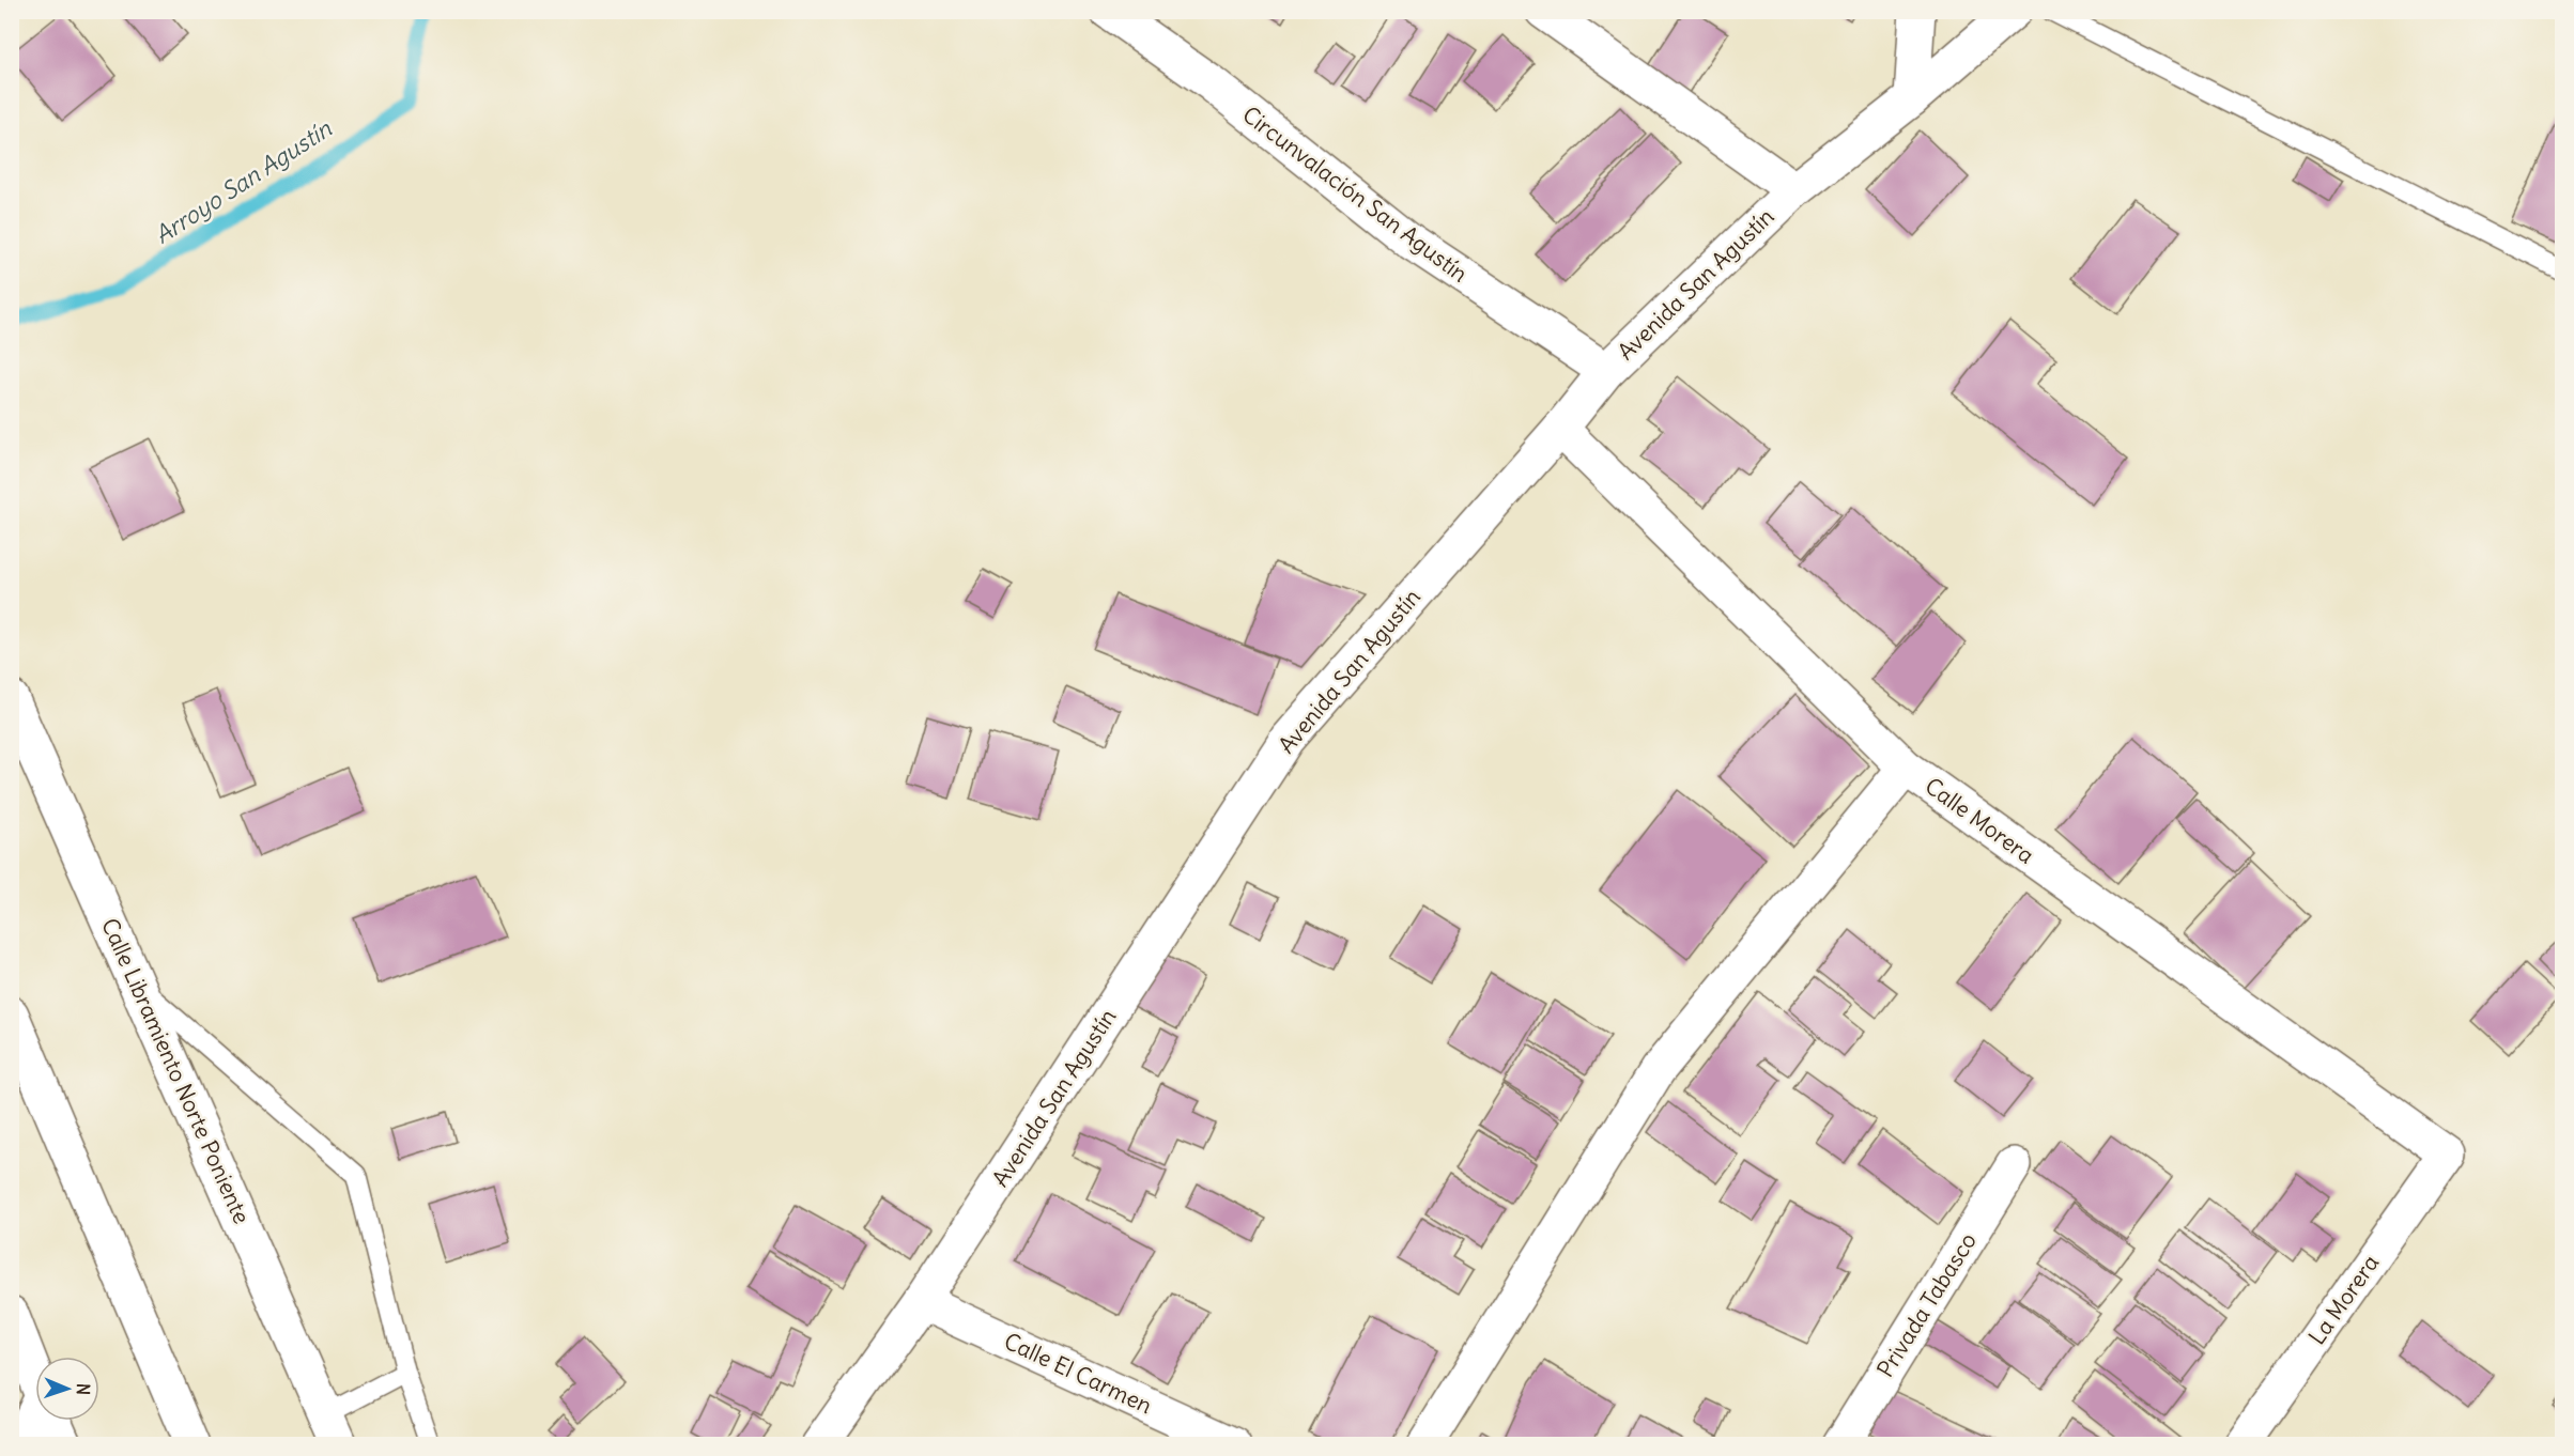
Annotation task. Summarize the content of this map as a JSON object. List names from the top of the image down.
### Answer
{
  "streets": {
    "main road": [
      "Circunvalación San Agustín",
      "Avenida San Agustín",
      "Calle Morera",
      "Calle Libramiento Norte Poniente",
      "La Morera",
      "Privada Tabasco",
      "Calle El Carmen"
    ]
  },
  "crossings": [
    ["Circunvalación San Agustín", "Avenida San Agustín"],
    ["Avenida San Agustín", "Calle Morera"],
    ["Avenida San Agustín", "Calle El Carmen"],
    ["Calle Morera", "La Morera"]
  ],
  "water": ["Arroyo San Agustín"],
  "north": "right"
}
